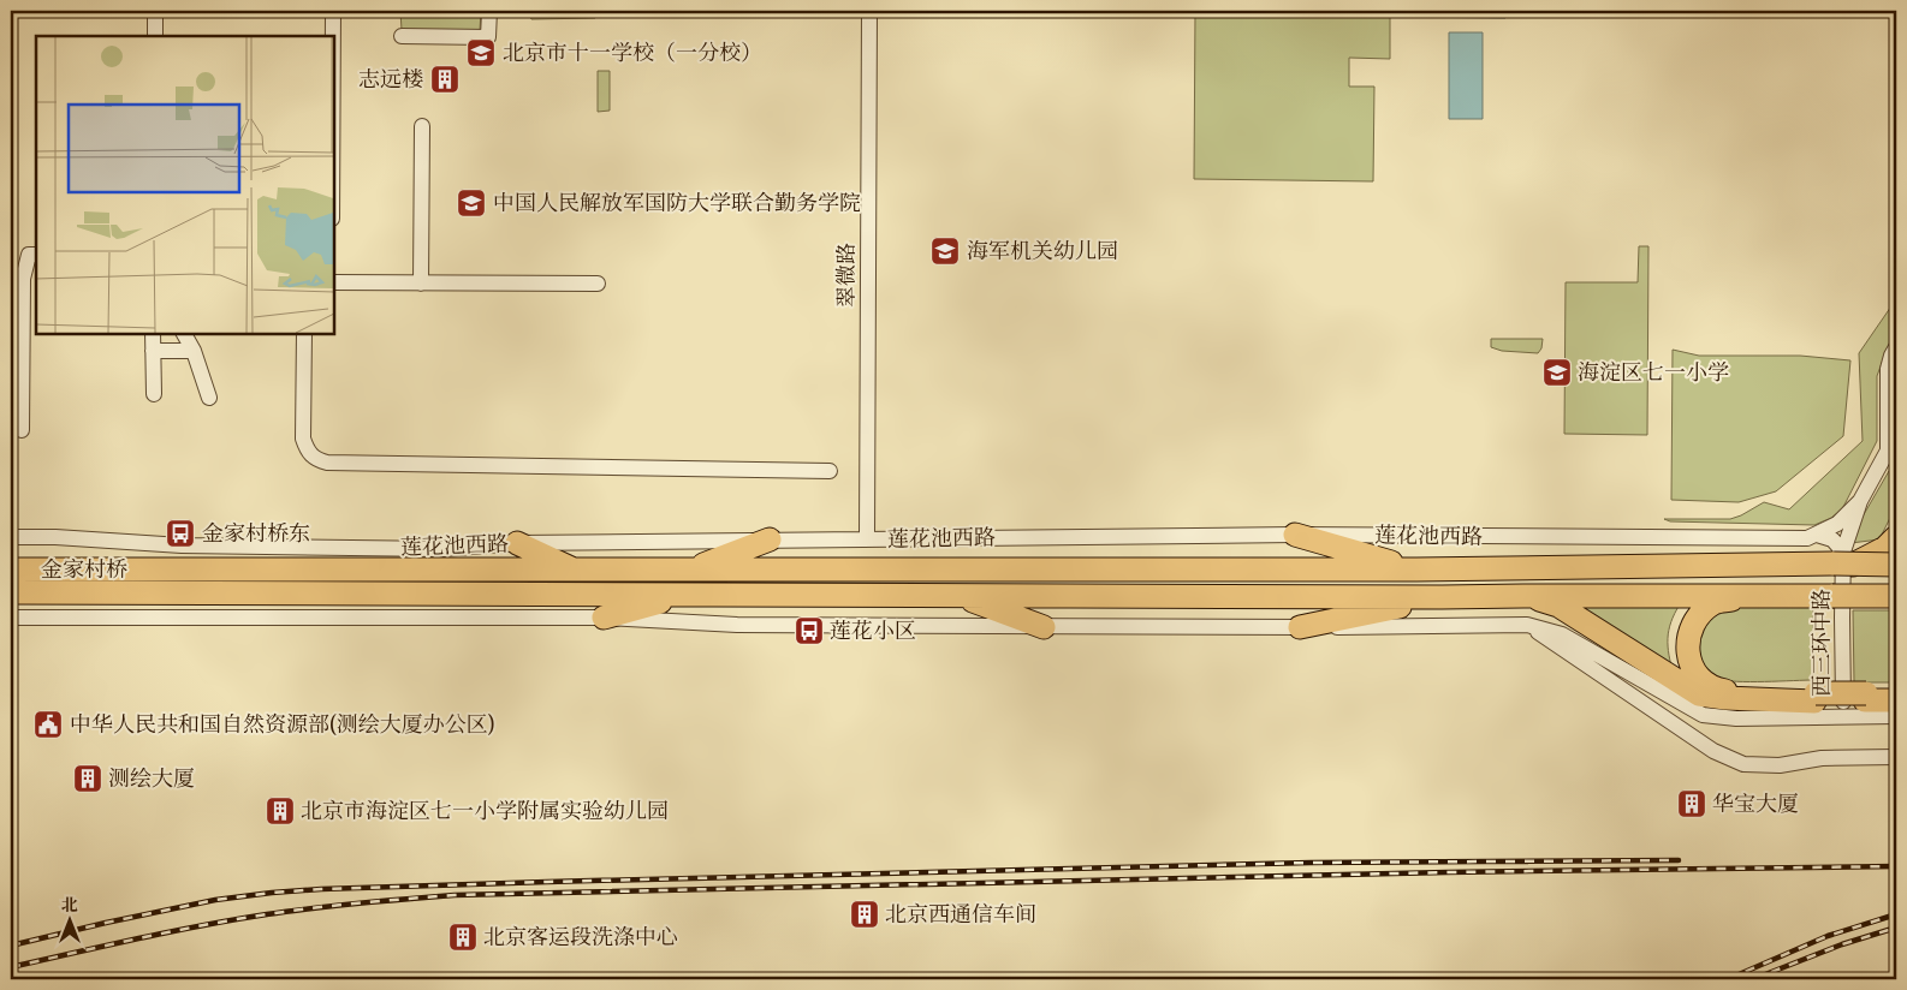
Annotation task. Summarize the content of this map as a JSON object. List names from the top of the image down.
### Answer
{
  "streets": {
    "highway": ["莲花池西路", "金家村桥"],
    "street": ["翠微路", "西三环中路"]
  },
  "crossings": [
    ["翠微路", "莲花池西路"],
    ["莲花池西路", "金家村桥"],
    ["莲花池西路", "西三环中路"]
  ],
  "places": {
    "school or university": [
      "北京市十一学校（一分校）",
      "中国人民解放军国防大学联合勤务学院",
      "海军机关幼儿园",
      "海淀区七一小学"
    ],
    "building": [
      "志远楼",
      "测绘大厦",
      "华宝大厦",
      "北京市海淀区七一小学附属实验幼儿园",
      "北京西通信车间",
      "北京客运段洗涤中心"
    ],
    "bus stop": ["金家村桥东", "莲花小区"],
    "public building": ["中华人民共和国自然资源部(测绘大厦办公区)"]
  },
  "north": "top"
}
